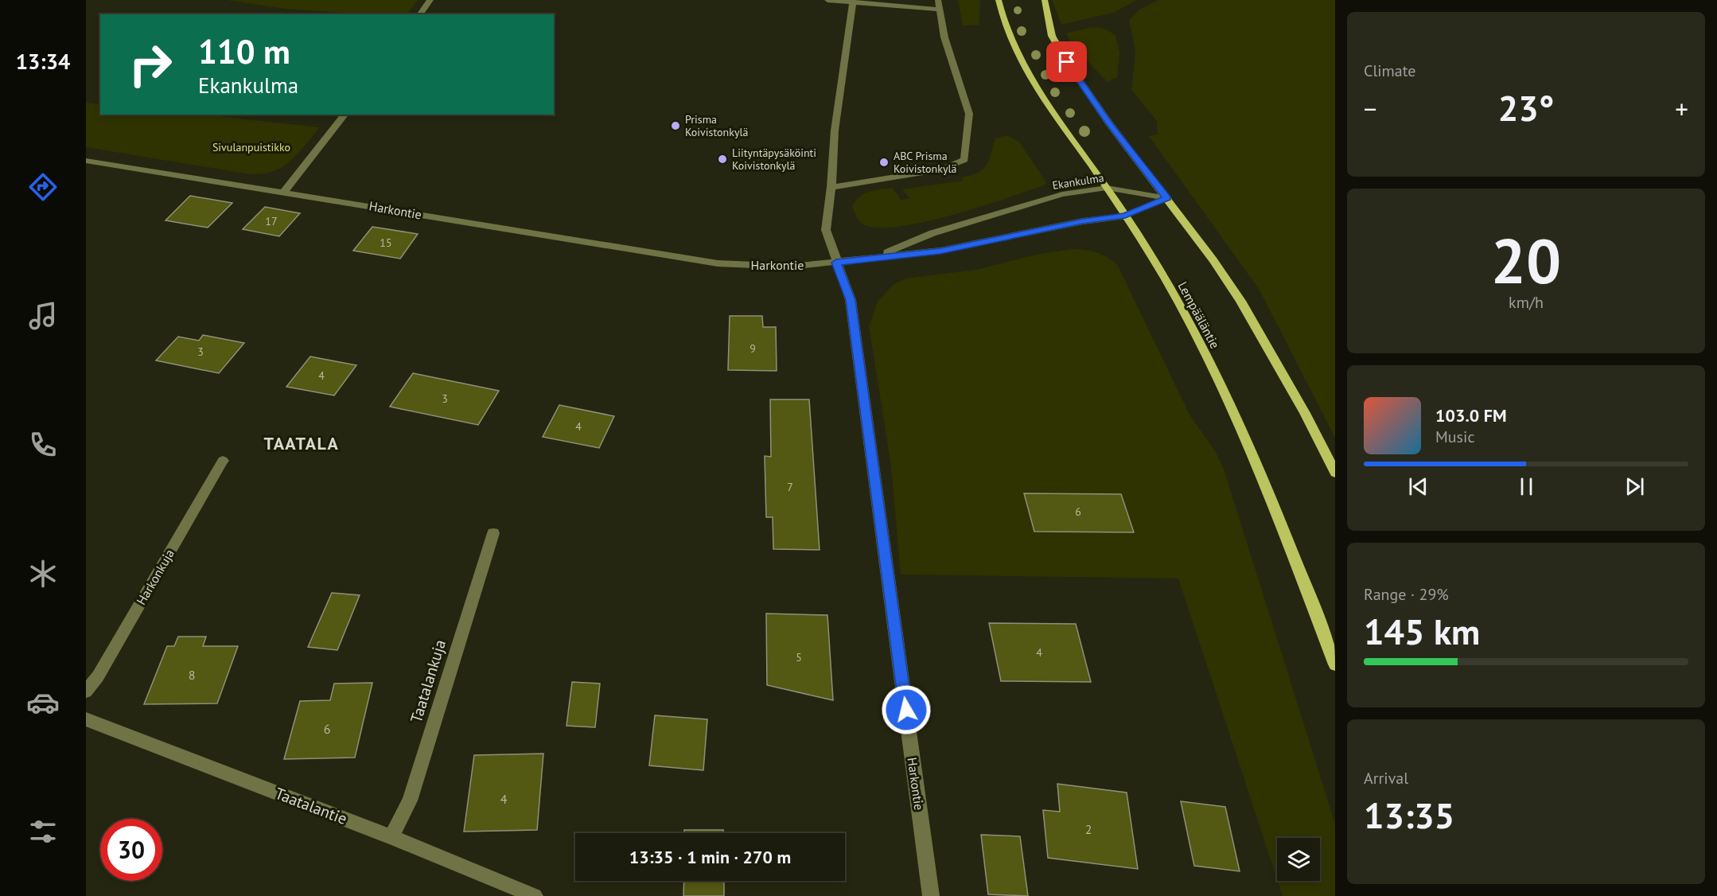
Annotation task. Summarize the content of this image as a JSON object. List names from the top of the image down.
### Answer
{
  "streets": {
    "main road": ["Lempääläntie"],
    "street": [
      "Ekankulma",
      "Harkontie",
      "Harkonkuja",
      "Taatalankuja",
      "Taatalantie"
    ]
  },
  "crossings": [
    ["Ekankulma", "Harkontie"],
    ["Ekankulma", "Lempääläntie"],
    ["Taatalankuja", "Taatalantie"]
  ],
  "districts": ["TAATALA"],
  "parks": ["Sivulanpuistikko"],
  "places": ["Prisma Koivistonkylä", "Liityntäpysäköinti Koivistonkylä", "ABC Prisma Koivistonkylä"],
  "house_numbers": [
    "17",
    "15",
    "9",
    "3",
    "4",
    "3",
    "4",
    "7",
    "6",
    "4",
    "5",
    "8",
    "6",
    "4",
    "2"
  ],
  "page": {
    "tabs": "13:34",
    "tile": [
      "Climate",
      ["20", "km/h"],
      ["Range · 29%", "145 km"],
      ["Arrival", "13:35"]
    ],
    "turn": ["110 m", "Ekankulma"],
    "heat": ["−", "23°", "+"],
    "song": ["103.0 FM", "Music"],
    "limit": "30",
    "trip": "13:35 · 1 min · 270 m"
  }
}
